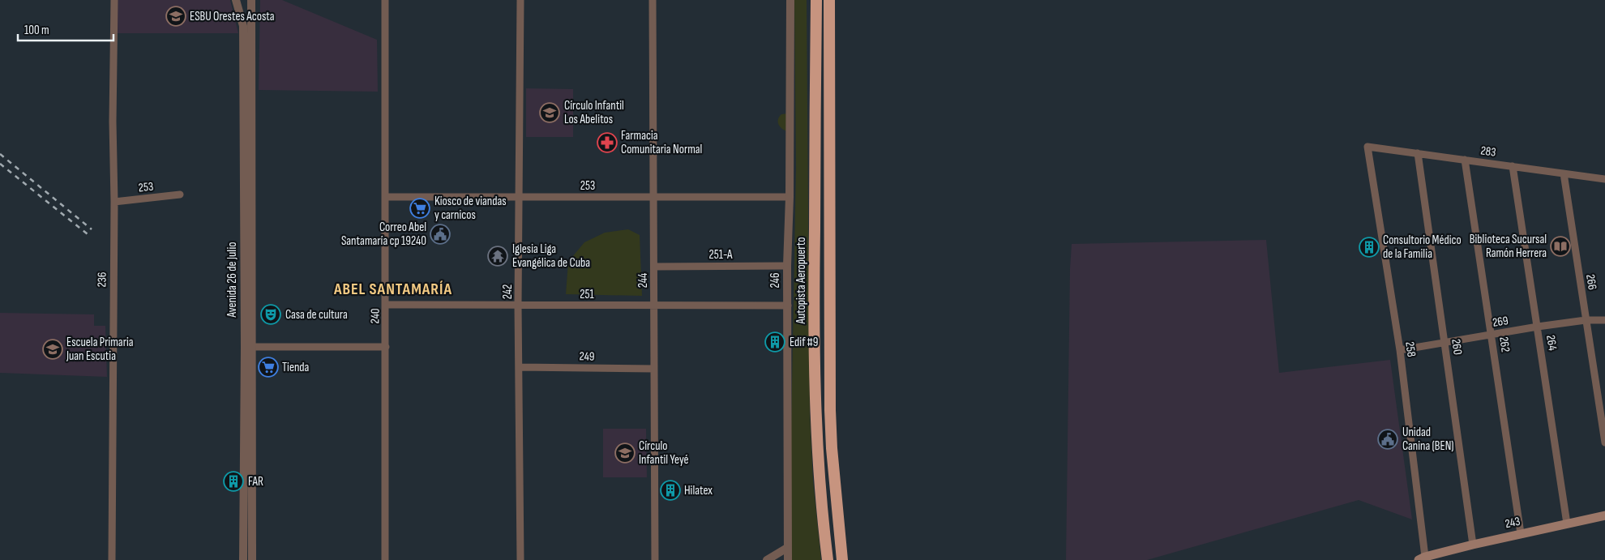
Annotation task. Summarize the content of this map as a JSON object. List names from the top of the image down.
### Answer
{
  "streets": {
    "highway": ["Autopista Aeropuerto"],
    "main road": ["243"],
    "street": [
      "283",
      "253",
      "251-A",
      "236",
      "Avenida 26 de Julio",
      "244",
      "246",
      "266",
      "242",
      "251",
      "240",
      "269",
      "264",
      "262",
      "260",
      "258",
      "249"
    ]
  },
  "crossings": [
    ["283", "266"],
    ["283", "264"],
    ["283", "262"],
    ["283", "260"],
    ["283", "258"],
    ["253", "236"],
    ["253", "244"],
    ["253", "246"],
    ["253", "242"],
    ["253", "240"],
    ["251-A", "244"],
    ["251-A", "246"],
    ["244", "251"],
    ["244", "249"],
    ["246", "251"],
    ["266", "269"],
    ["242", "251"],
    ["242", "249"],
    ["251", "240"],
    ["269", "264"],
    ["269", "262"],
    ["269", "260"],
    ["269", "258"],
    ["264", "243"],
    ["262", "243"],
    ["260", "243"],
    ["258", "243"]
  ],
  "districts": ["ABEL SANTAMARÍA"],
  "places": {
    "school or university": [
      "ESBU Orestes Acosta",
      "Círculo Infantil Los Abelitos",
      "Escuela Primaria Juan Escutia",
      "Círculo Infantil Yeyé"
    ],
    "pharmacy": ["Farmacia Comunitaria Normal"],
    "supermarket": ["Kiosco de viandas y carnicos", "Tienda"],
    "public building": ["Correo Abel Santamaría cp 19240", "Unidad Canina (BEN)"],
    "library": ["Biblioteca Sucursal Ramón Herrera"],
    "building": [
      "Consultorio Médico de la Familia",
      "Edif #9",
      "FAR",
      "Hilatex"
    ],
    "temple": ["Iglesia Liga Evangélica de Cuba"],
    "theatre": ["Casa de cultura"]
  },
  "scale_bar": "100 m"
}
